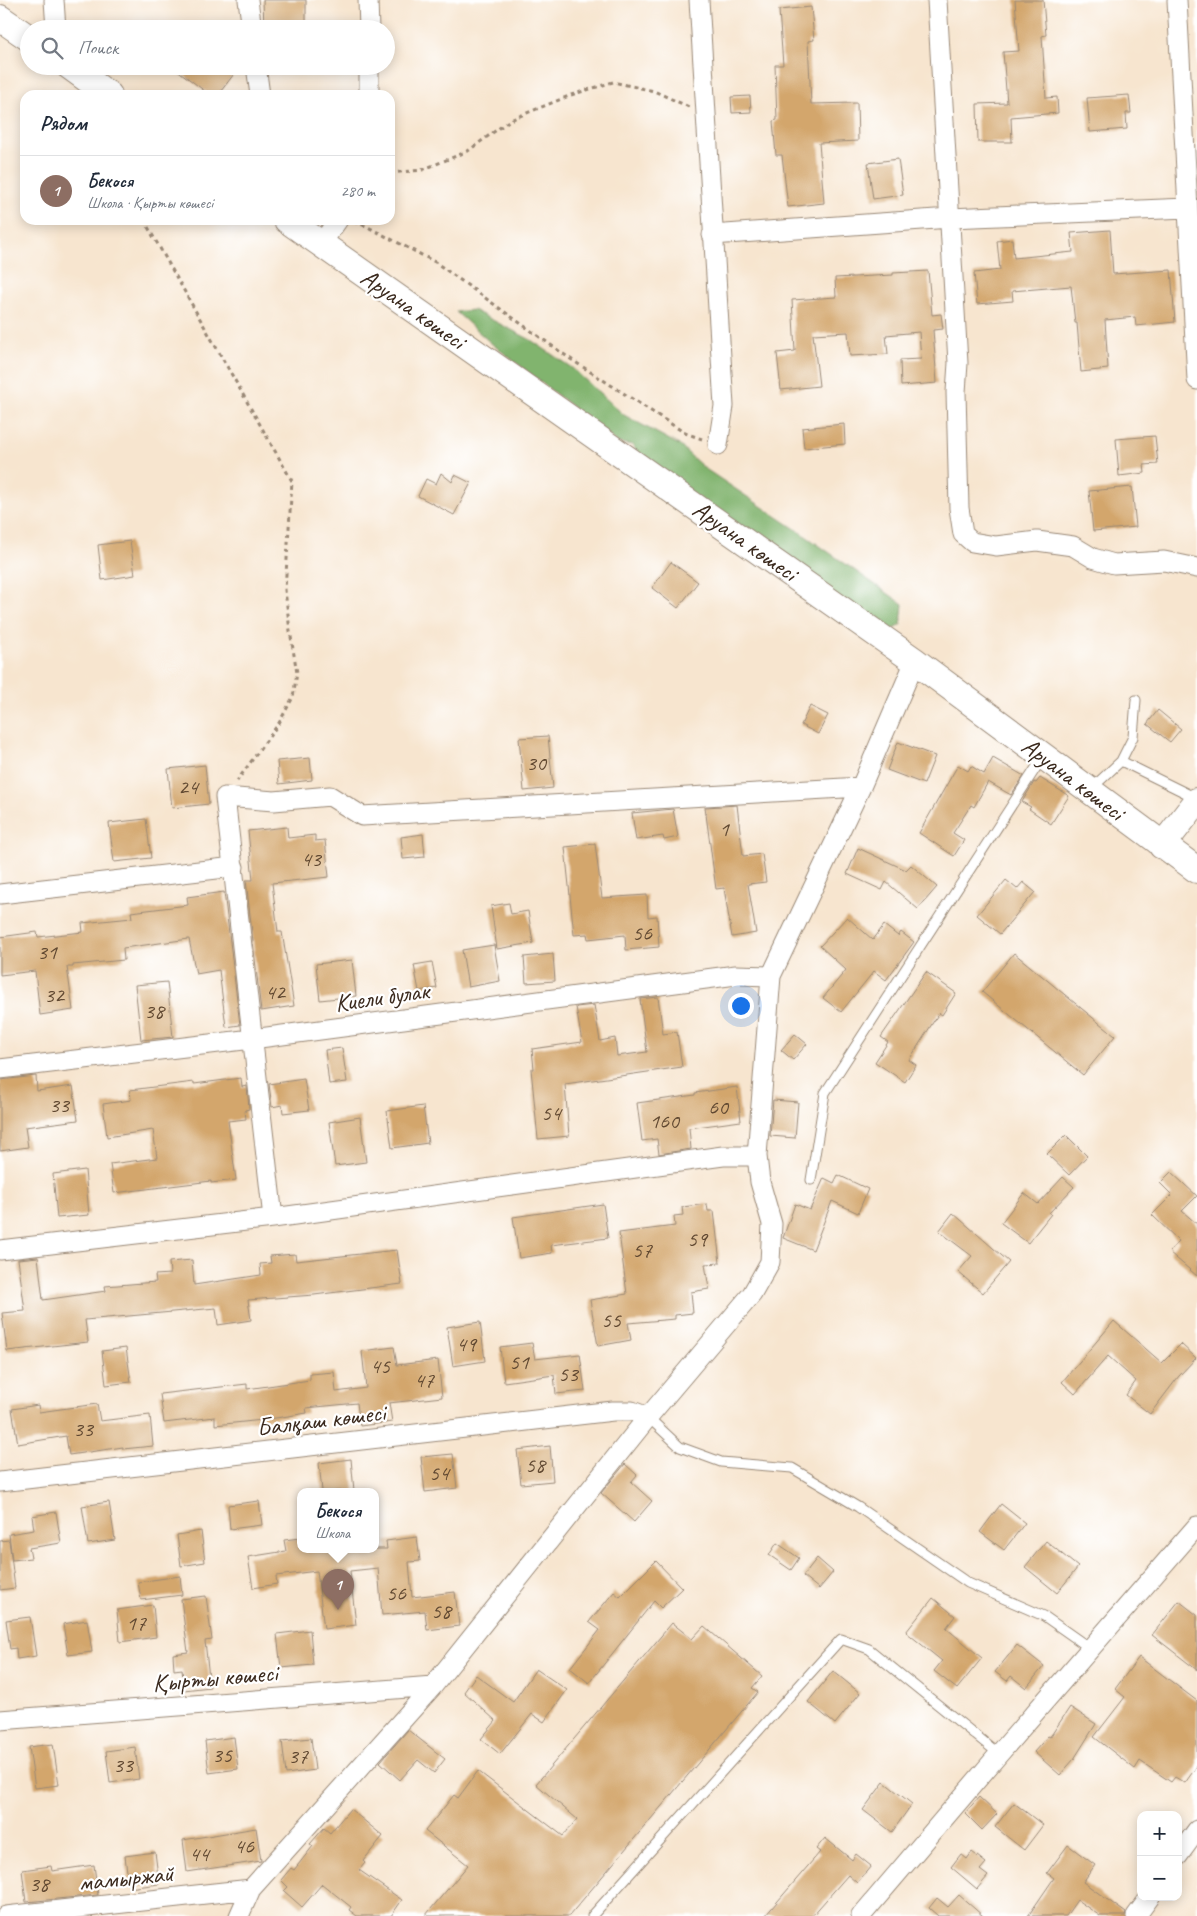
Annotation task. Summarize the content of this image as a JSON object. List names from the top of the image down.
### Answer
{
  "streets": {
    "street": [
      "Аруана көшесі",
      "Киели булак",
      "Балқаш көшесі",
      "Қырты көшесі",
      "мамыржай"
    ]
  },
  "house_numbers": [
    "30",
    "24",
    "1",
    "43",
    "56",
    "31",
    "42",
    "32",
    "38",
    "33",
    "60",
    "54",
    "160",
    "59",
    "57",
    "55",
    "49",
    "51",
    "45",
    "53",
    "47",
    "33",
    "58",
    "54",
    "56",
    "58",
    "17",
    "35",
    "37",
    "33",
    "46",
    "44",
    "38"
  ],
  "page": {
    "search": "Поиск",
    "heading": "Рядом",
    "list": [
      {
        "mark": "1",
        "name": "Бекося",
        "note": "Школа · Қырты көшесі",
        "value": "280 m"
      }
    ],
    "popup": ["Бекося", "Школа"],
    "pins": "1",
    "map_buttons": ["+", "−"]
  }
}
